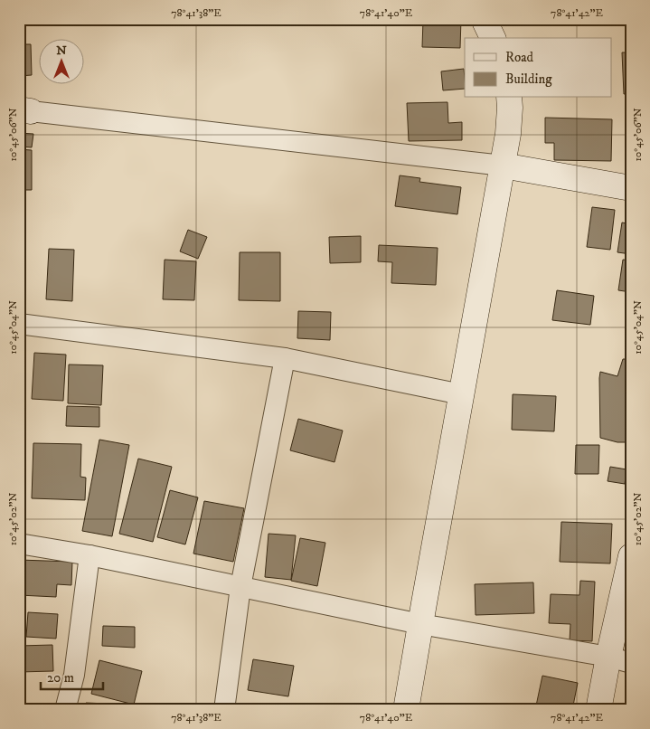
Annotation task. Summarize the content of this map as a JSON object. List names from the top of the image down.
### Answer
{
  "legend": ["Road", "Building"],
  "scale_bar": "20 m",
  "north": "top",
  "coordinates": [
    "78°41'38\"E",
    "78°41'40\"E",
    "78°41'42\"E",
    "10°45'06\"N",
    "10°45'04\"N",
    "10°45'02\"N"
  ]
}
